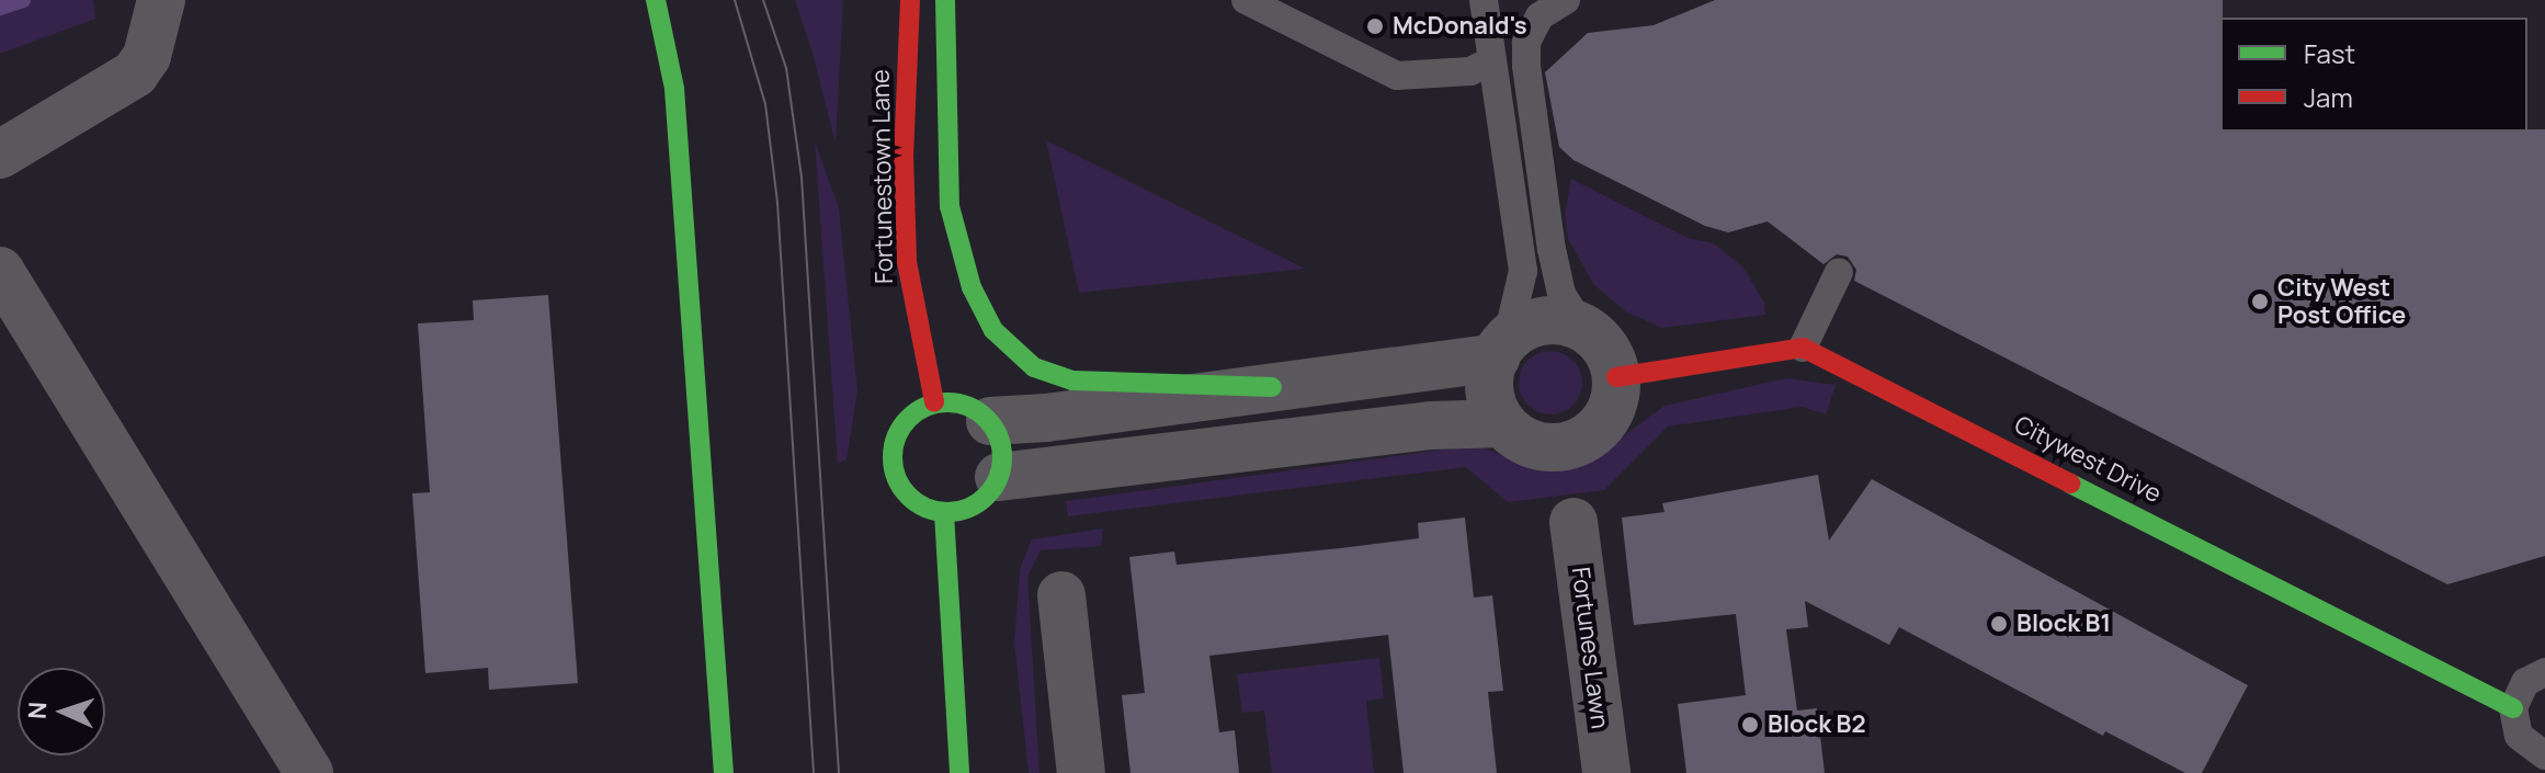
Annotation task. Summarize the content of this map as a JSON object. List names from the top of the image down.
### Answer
{
  "streets": {
    "street": ["Fortunestown Lane", "Citywest Drive", "Fortunes Lawn"]
  },
  "places": [
    "McDonald's",
    "City West Post Office",
    "Block B1",
    "Block B2"
  ],
  "legend": ["Fast", "Jam"],
  "north": "left"
}
